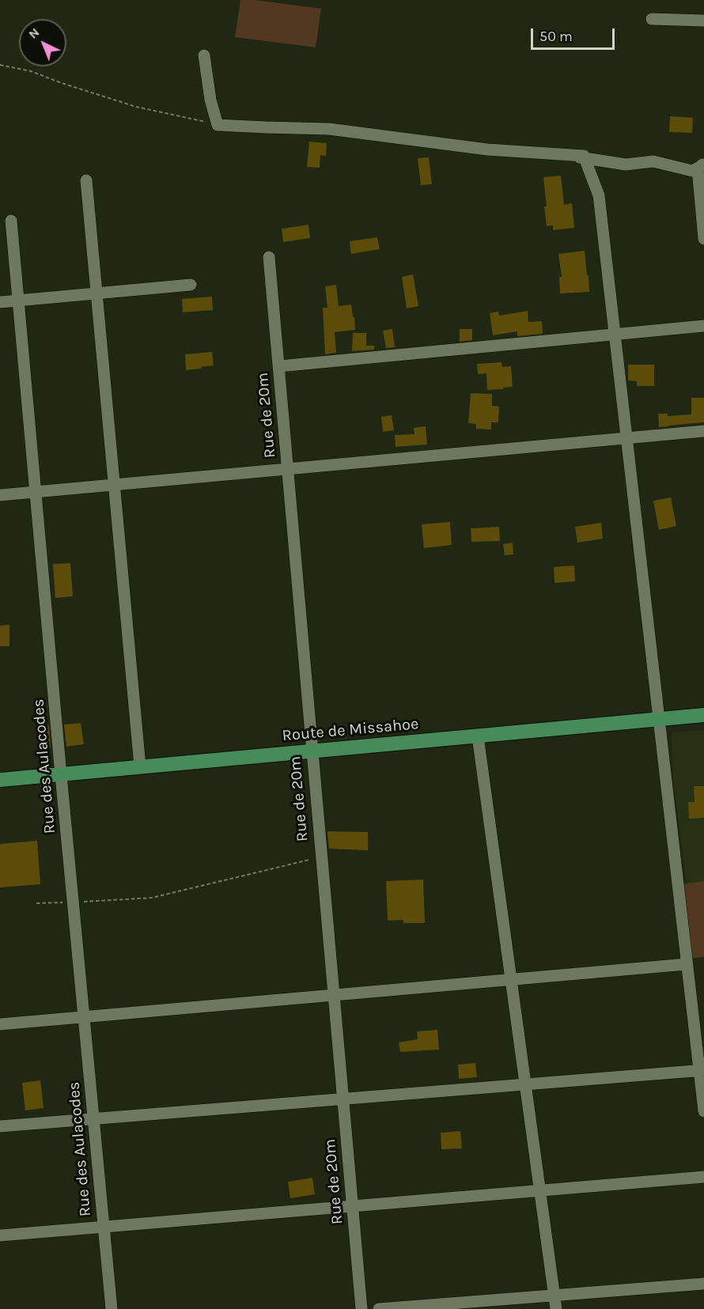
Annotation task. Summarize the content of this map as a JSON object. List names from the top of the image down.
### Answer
{
  "streets": {
    "main road": ["Route de Missahoe"],
    "street": ["Rue de 20m", "Rue des Aulacodes"]
  },
  "crossings": [
    ["Rue de 20m", "Route de Missahoe"],
    ["Route de Missahoe", "Rue des Aulacodes"]
  ],
  "scale_bar": "50 m",
  "north": "top left"
}
